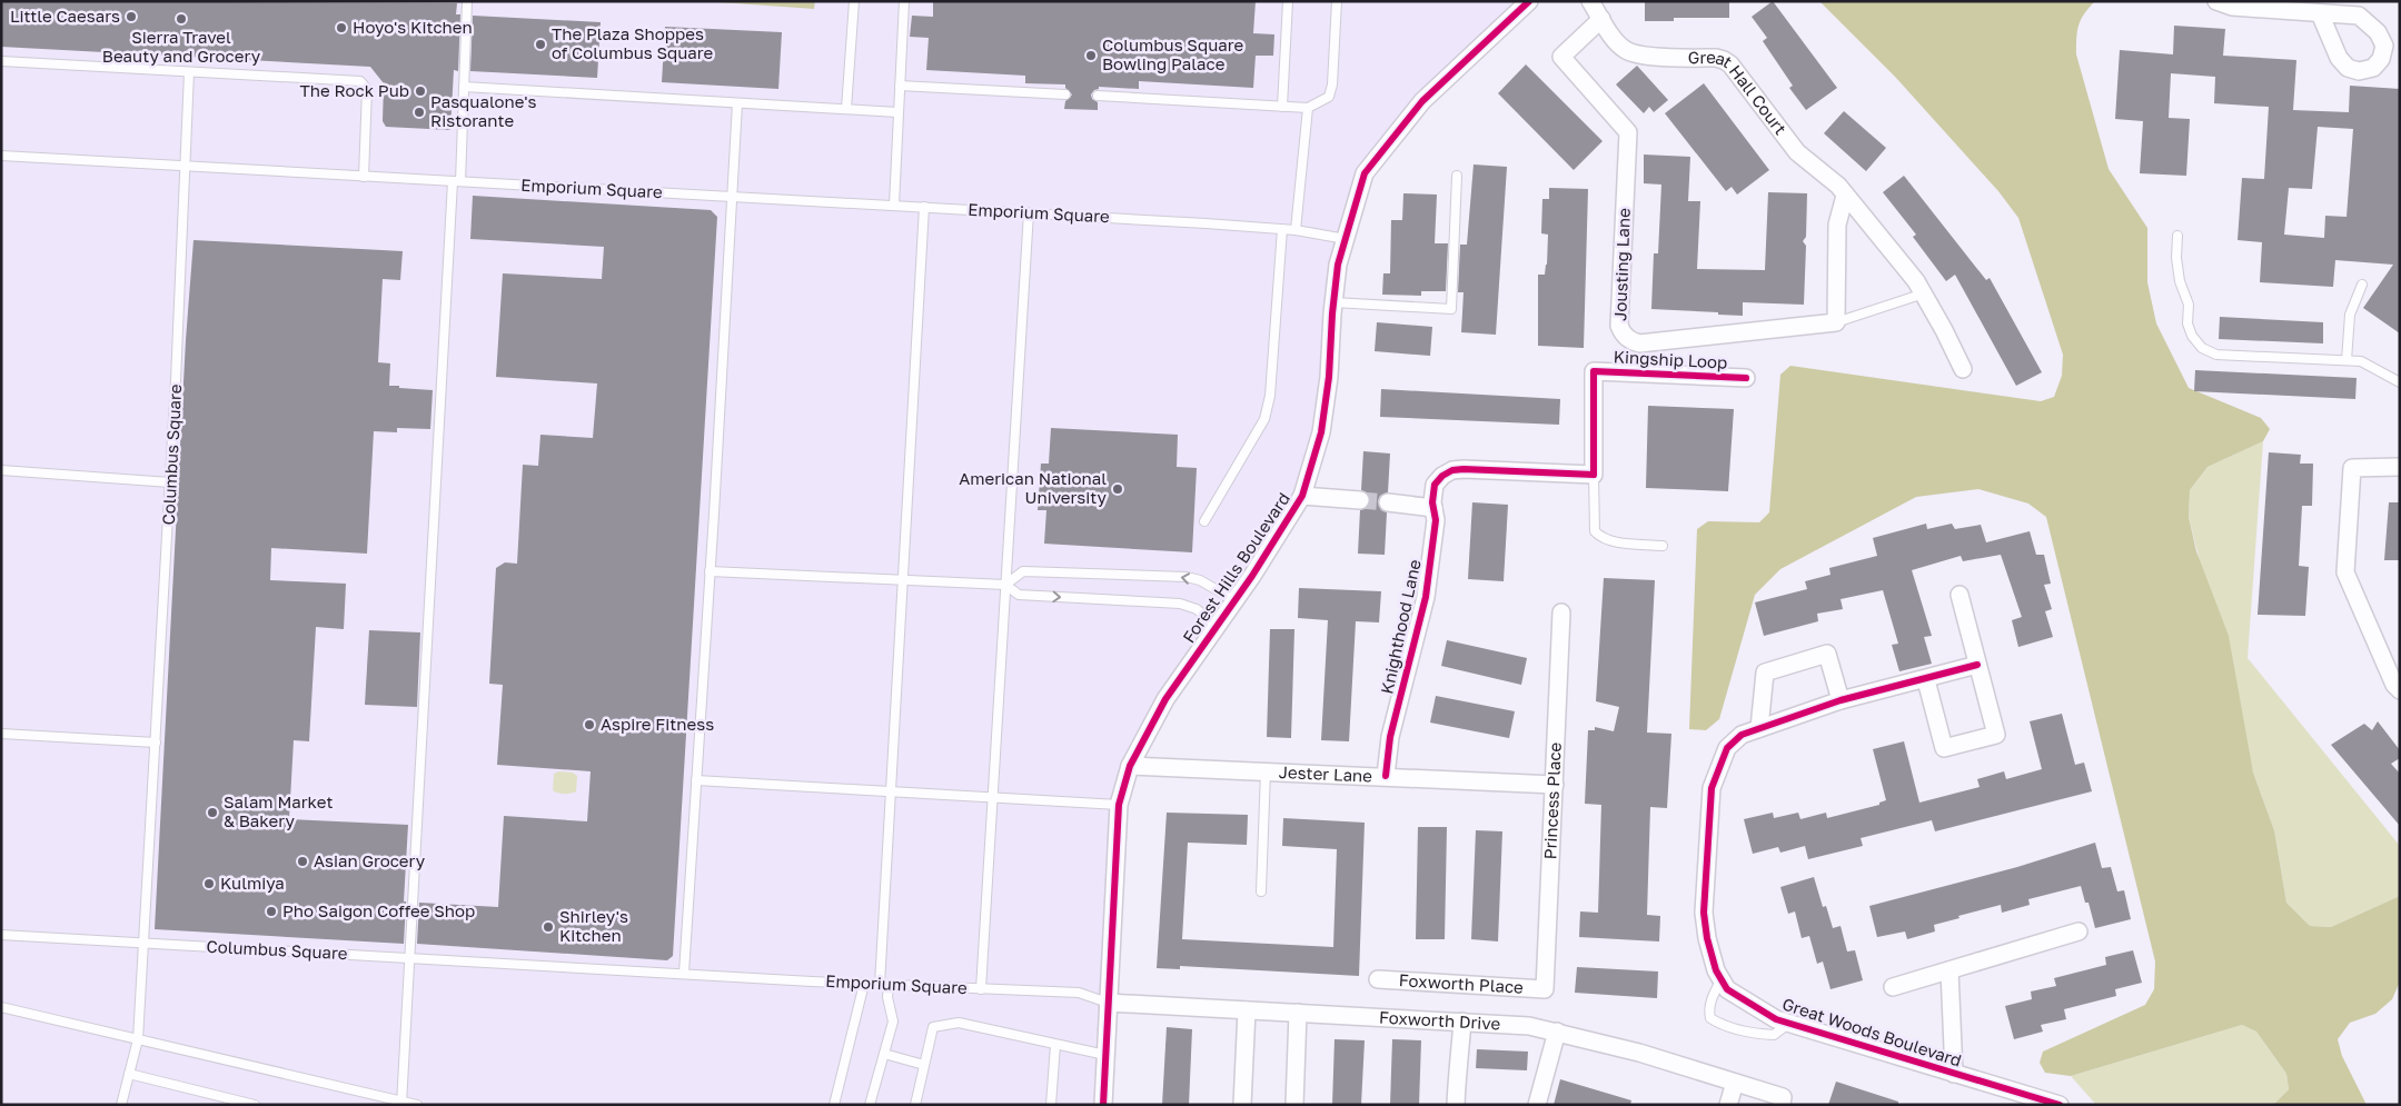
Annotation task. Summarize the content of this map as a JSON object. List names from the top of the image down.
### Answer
{
  "streets": {
    "street": [
      "Great Hall Court",
      "Jousting Lane",
      "Kingship Loop",
      "Forest Hills Boulevard",
      "Knighthood Lane",
      "Jester Lane",
      "Princess Place",
      "Foxworth Place",
      "Foxworth Drive",
      "Great Woods Boulevard"
    ],
    "lane": ["Emporium Square", "Columbus Square"]
  },
  "crossings": [
    ["Great Hall Court", "Jousting Lane"],
    ["Emporium Square", "Columbus Square"],
    ["Emporium Square", "Forest Hills Boulevard"],
    ["Emporium Square", "Foxworth Drive"],
    ["Kingship Loop", "Knighthood Lane"],
    ["Forest Hills Boulevard", "Jester Lane"],
    ["Forest Hills Boulevard", "Foxworth Drive"],
    ["Knighthood Lane", "Jester Lane"],
    ["Jester Lane", "Princess Place"],
    ["Princess Place", "Foxworth Place"]
  ],
  "places": [
    "Little Caesars",
    "Sierra Travel Beauty and Grocery",
    "Hoyo's Kitchen",
    "The Plaza Shoppes of Columbus Square",
    "Columbus Square Bowling Palace",
    "The Rock Pub",
    "Pasqualone's Ristorante",
    "American National University",
    "Aspire Fitness",
    "Salam Market & Bakery",
    "Asian Grocery",
    "Kulmiya",
    "Pho Saigon Coffee Shop",
    "Shirley's Kitchen"
  ]
}
